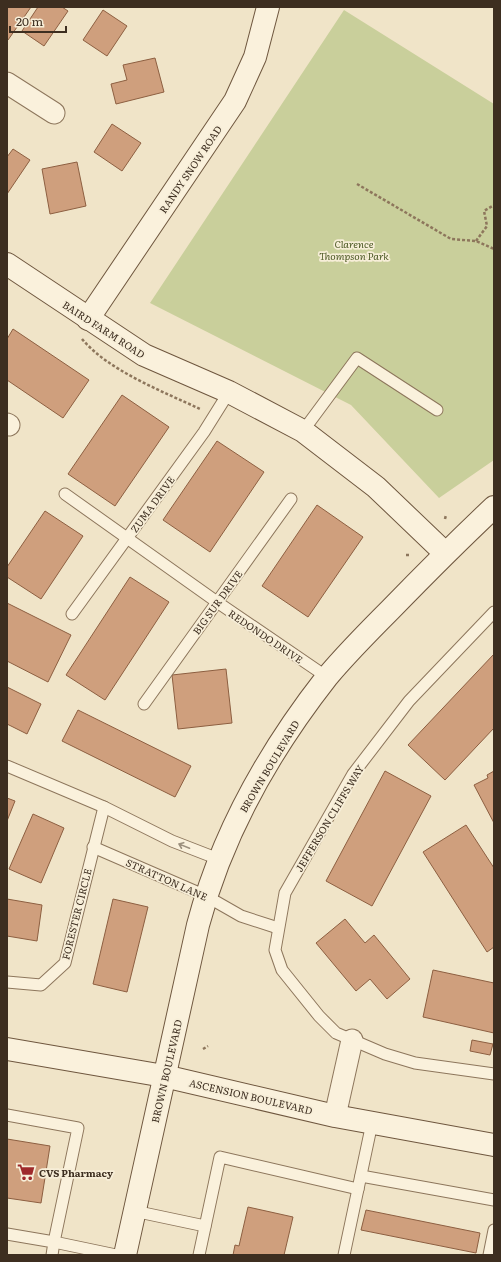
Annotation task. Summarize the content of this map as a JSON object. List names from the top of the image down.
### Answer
{
  "streets": {
    "street": [
      "RANDY SNOW ROAD",
      "BAIRD FARM ROAD",
      "BROWN BOULEVARD",
      "ASCENSION BOULEVARD"
    ],
    "lane": [
      "ZUMA DRIVE",
      "BIG SUR DRIVE",
      "REDONDO DRIVE",
      "JEFFERSON CLIFFS WAY",
      "STRATTON LANE",
      "FORESTER CIRCLE"
    ]
  },
  "crossings": [
    ["RANDY SNOW ROAD", "BAIRD FARM ROAD"],
    ["BAIRD FARM ROAD", "ZUMA DRIVE"],
    ["BAIRD FARM ROAD", "BROWN BOULEVARD"],
    ["ZUMA DRIVE", "REDONDO DRIVE"],
    ["BIG SUR DRIVE", "REDONDO DRIVE"],
    ["REDONDO DRIVE", "BROWN BOULEVARD"],
    ["BROWN BOULEVARD", "STRATTON LANE"],
    ["BROWN BOULEVARD", "ASCENSION BOULEVARD"],
    ["JEFFERSON CLIFFS WAY", "STRATTON LANE"],
    ["STRATTON LANE", "FORESTER CIRCLE"]
  ],
  "parks": ["Clarence Thompson Park"],
  "places": {
    "supermarket": ["CVS Pharmacy"]
  },
  "scale_bar": "20 m"
}
